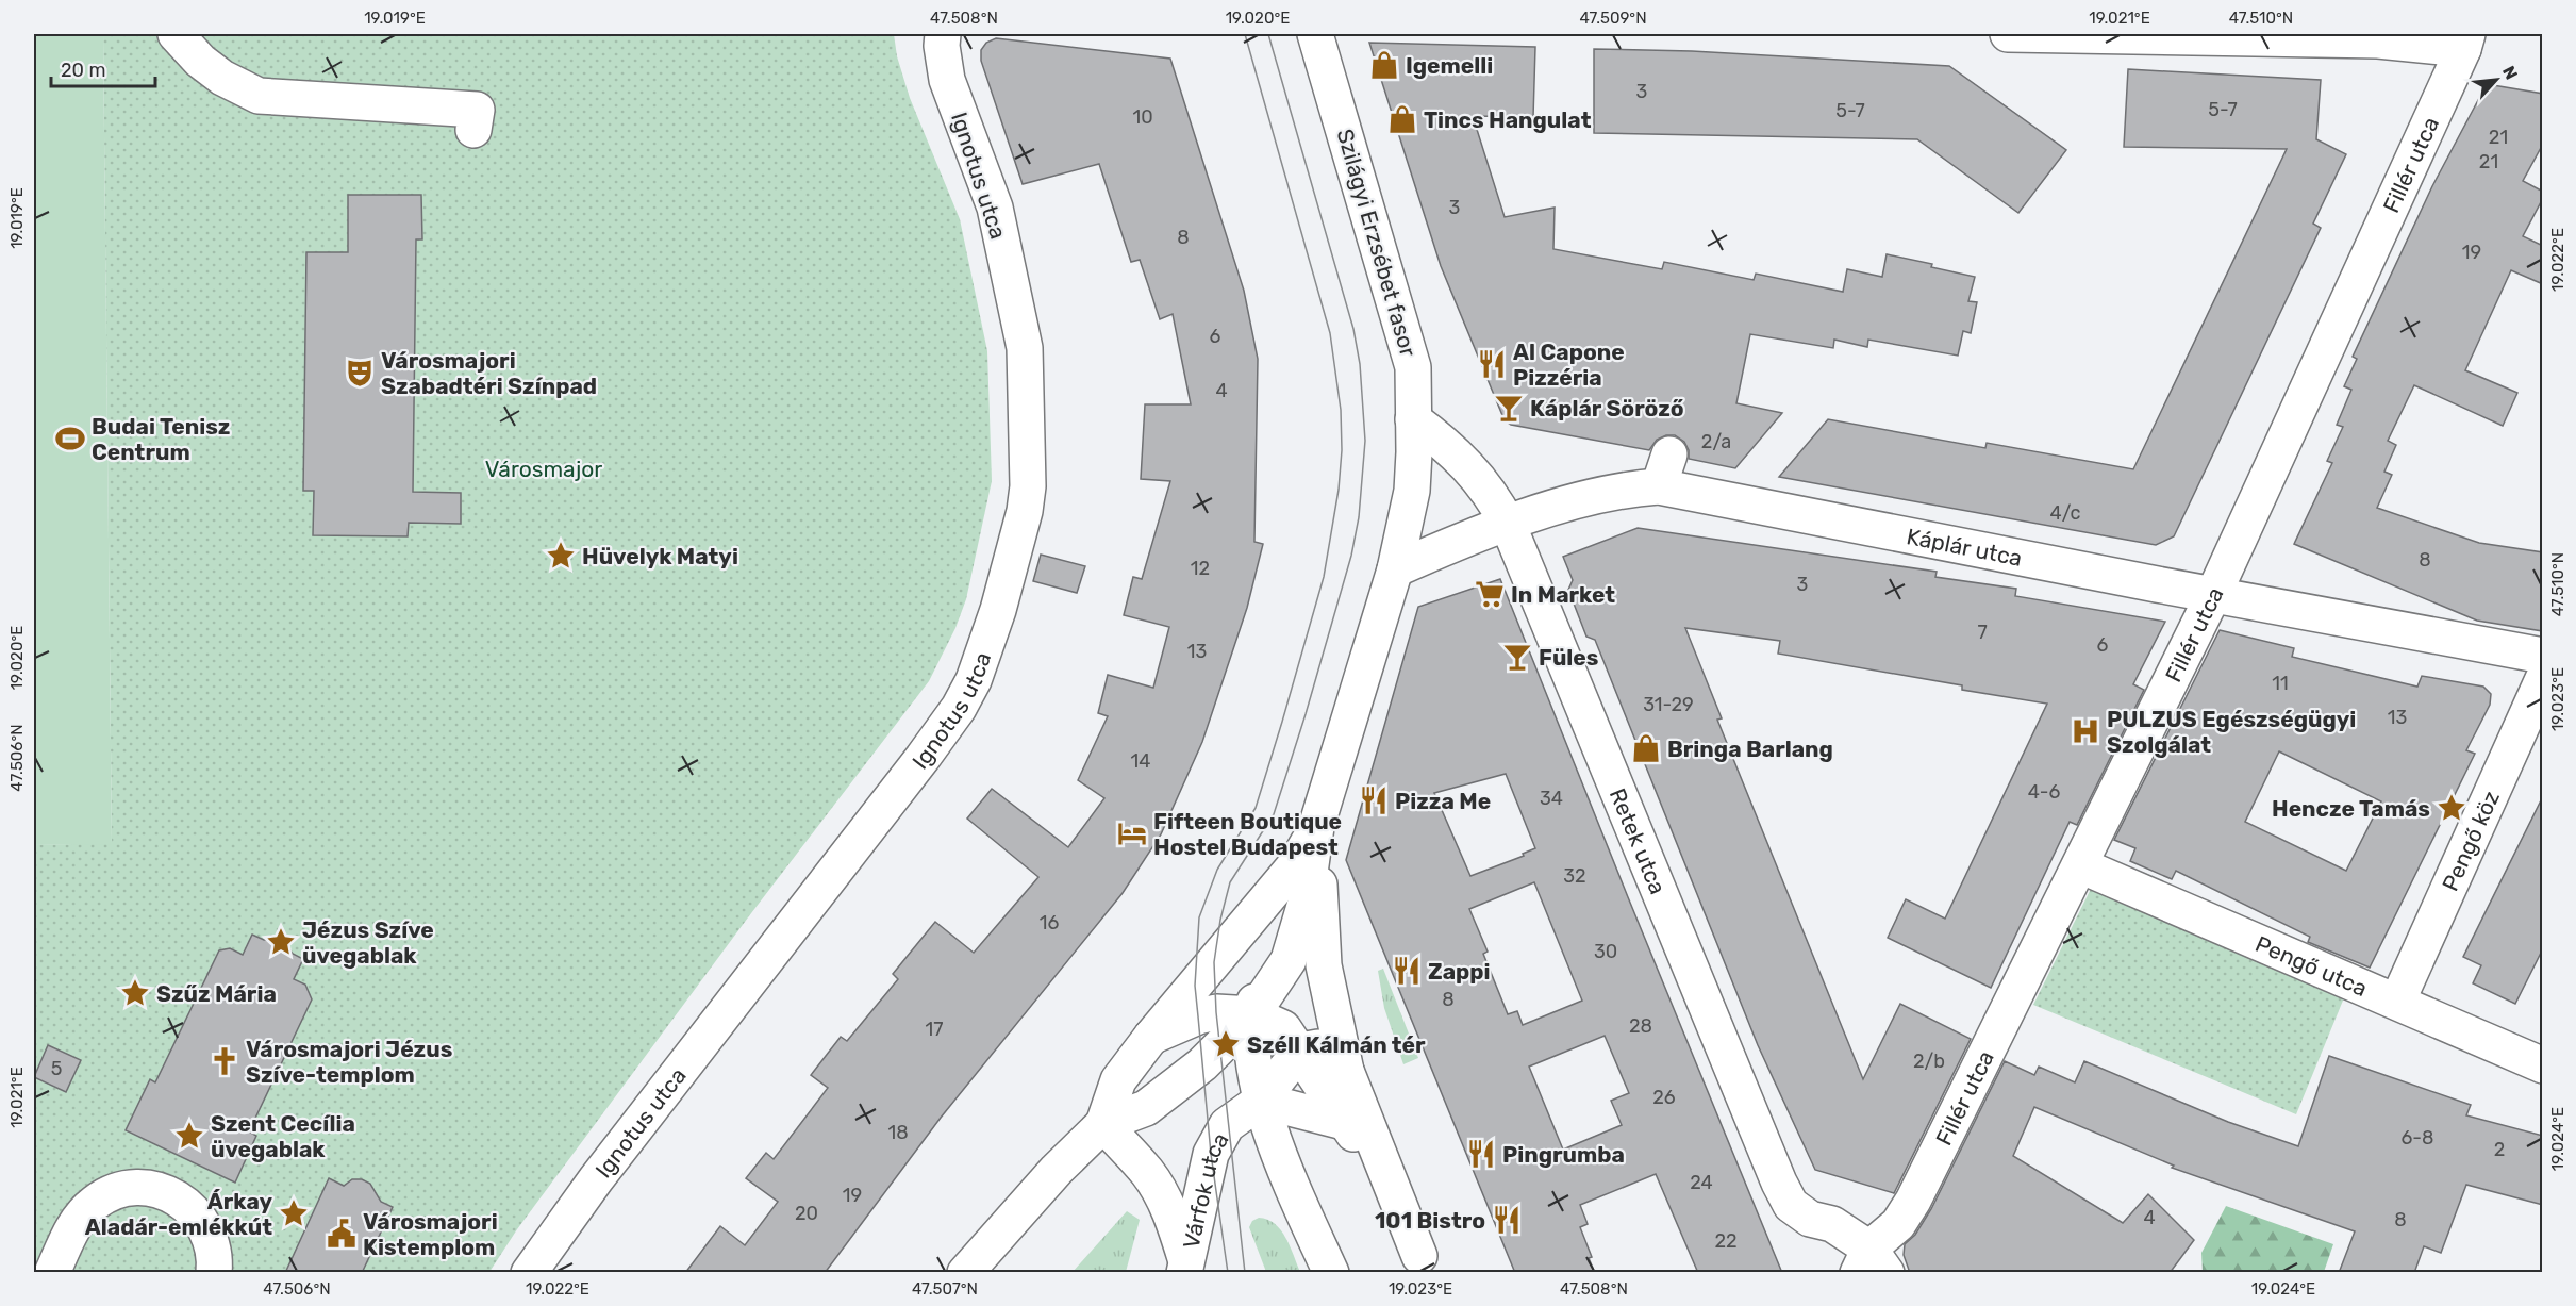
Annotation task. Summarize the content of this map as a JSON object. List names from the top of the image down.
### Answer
{
  "streets": {
    "street": [
      "Fillér utca",
      "Ignotus utca",
      "Szilágyi Erzsébet fasor",
      "Káplár utca",
      "Pengő köz",
      "Retek utca",
      "Pengő utca",
      "Várfok utca"
    ]
  },
  "crossings": [
    ["Fillér utca", "Káplár utca"],
    ["Fillér utca", "Retek utca"],
    ["Fillér utca", "Pengő utca"],
    ["Szilágyi Erzsébet fasor", "Káplár utca"],
    ["Szilágyi Erzsébet fasor", "Retek utca"],
    ["Káplár utca", "Retek utca"],
    ["Pengő köz", "Pengő utca"]
  ],
  "parks": ["Városmajor"],
  "places": {
    "shop": ["Igemelli", "Tincs Hangulat", "Bringa Barlang"],
    "restaurant": [
      "Al Capone Pizzéria",
      "Pizza Me",
      "Zappi",
      "Pingrumba",
      "101 Bistro"
    ],
    "theatre": ["Városmajori Szabadtéri Színpad"],
    "bar": ["Káplár Söröző", "Füles"],
    "sports": ["Budai Tenisz Centrum"],
    "place": [
      "Hüvelyk Matyi",
      "Hencze Tamás",
      "Jézus Szíve üvegablak",
      "Szűz Mária",
      "Széll Kálmán tér",
      "Szent Cecília üvegablak",
      "Árkay Aladár-emlékkút"
    ],
    "supermarket": ["In Market"],
    "hospital": ["PULZUS Egészségügyi Szolgálat"],
    "hotel": ["Fifteen Boutique Hostel Budapest"],
    "church": ["Városmajori Jézus Szíve-templom"],
    "public building": ["Városmajori Kistemplom"]
  },
  "house_numbers": [
    "3",
    "5-7",
    "5-7",
    "10",
    "21",
    "21",
    "3",
    "8",
    "19",
    "6",
    "4",
    "2/a",
    "4/c",
    "8",
    "12",
    "3",
    "7",
    "6",
    "13",
    "11",
    "31-29",
    "13",
    "14",
    "4-6",
    "34",
    "32",
    "16",
    "30",
    "8",
    "28",
    "17",
    "2/b",
    "5",
    "26",
    "18",
    "6-8",
    "2",
    "24",
    "19",
    "20",
    "4",
    "8",
    "22"
  ],
  "scale_bar": "20 m",
  "north": "top right",
  "coordinates": [
    "19.019°E",
    "47.508°N",
    "19.020°E",
    "47.509°N",
    "19.021°E",
    "47.510°N",
    "19.022°E",
    "19.023°E",
    "47.506°N",
    "19.024°E",
    "47.507°N"
  ]
}
